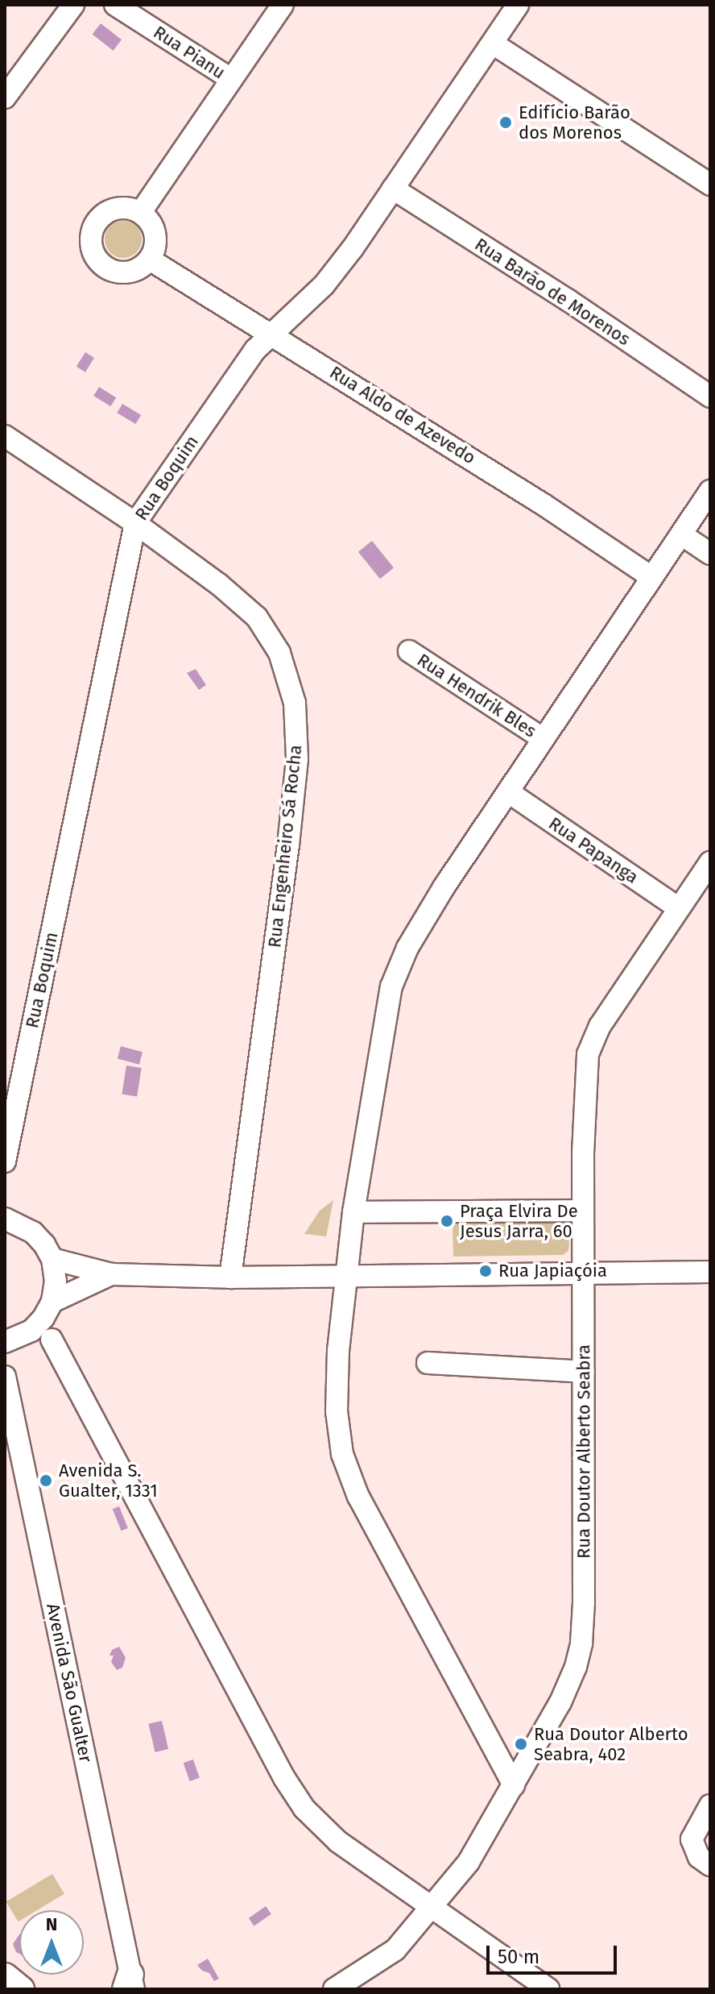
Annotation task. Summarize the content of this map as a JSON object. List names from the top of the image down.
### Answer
{
  "streets": {
    "street": [
      "Rua Pianu",
      "Rua Barão de Morenos",
      "Rua Aldo de Azevedo",
      "Rua Boquim",
      "Rua Hendrik Bles",
      "Rua Engenheiro Sá Rocha",
      "Rua Papanga",
      "Rua Doutor Alberto Seabra",
      "Avenida São Gualter"
    ]
  },
  "crossings": [
    ["Rua Barão de Morenos", "Rua Boquim"],
    ["Rua Aldo de Azevedo", "Rua Boquim"],
    ["Rua Boquim", "Rua Engenheiro Sá Rocha"],
    ["Rua Papanga", "Rua Doutor Alberto Seabra"]
  ],
  "places": [
    "Edifício Barão dos Morenos",
    "Praça Elvira De Jesus Jarra, 60",
    "Rua Japiaçóia",
    "Avenida S. Gualter, 1331",
    "Rua Doutor Alberto Seabra, 402"
  ],
  "scale_bar": "50 m",
  "north": "top"
}
